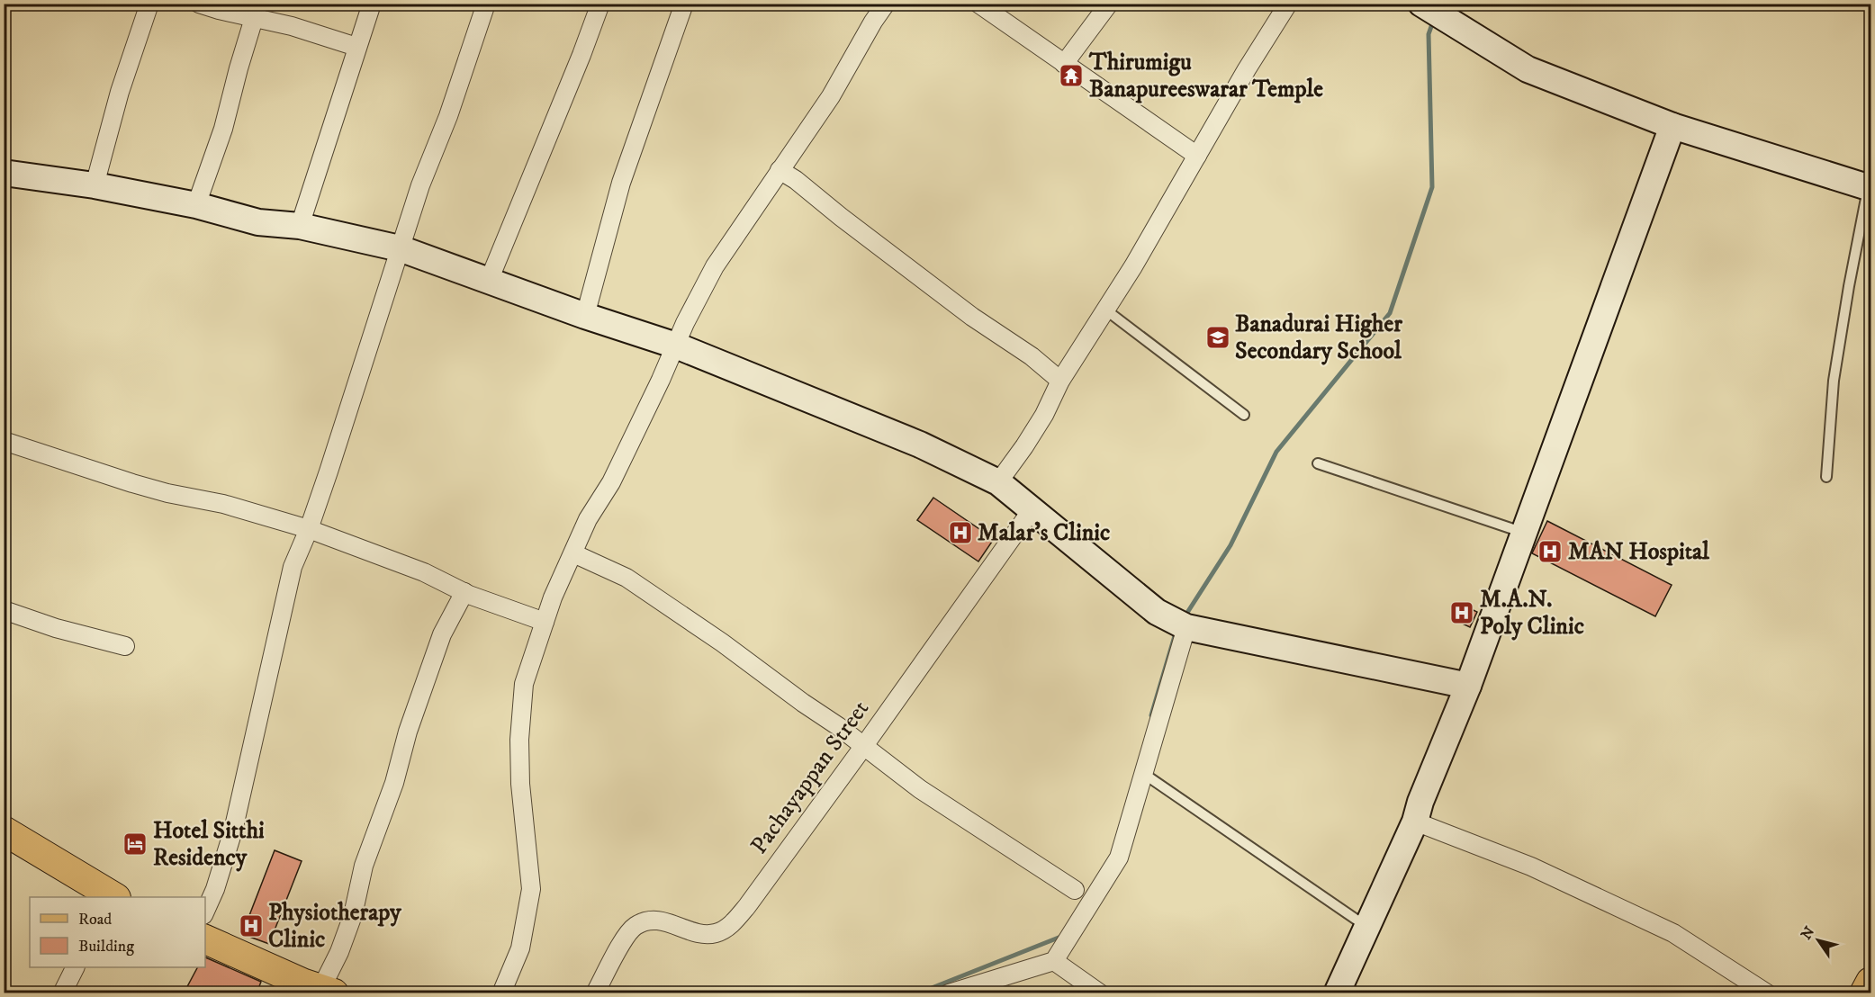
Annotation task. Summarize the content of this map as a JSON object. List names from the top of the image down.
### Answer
{
  "streets": {
    "street": ["Pachayappan Street"]
  },
  "places": {
    "temple": ["Thirumigu Banapureeswarar Temple"],
    "school or university": ["Banadurai Higher Secondary School"],
    "hospital": [
      "Malar's Clinic",
      "MAN Hospital",
      "M.A.N. Poly Clinic",
      "Physiotherapy Clinic"
    ],
    "hotel": ["Hotel Sitthi Residency"]
  },
  "legend": ["Road", "Building"],
  "north": "top left"
}
